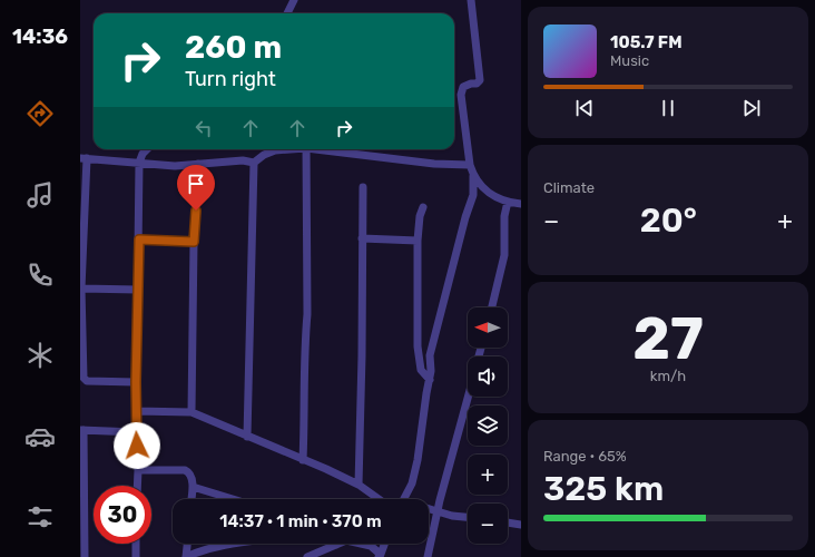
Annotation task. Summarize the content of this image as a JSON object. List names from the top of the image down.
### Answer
{
  "north": "left",
  "page": {
    "tabs": "14:36",
    "turn": ["260 m", "Turn right"],
    "song": ["105.7 FM", "Music"],
    "tile": [
      "Climate",
      ["27", "km/h"],
      ["Range · 65%", "325 km"]
    ],
    "heat": ["−", "20°", "+"],
    "map_buttons": ["+", "−"],
    "limit": "30",
    "trip": "14:37 · 1 min · 370 m"
  }
}
